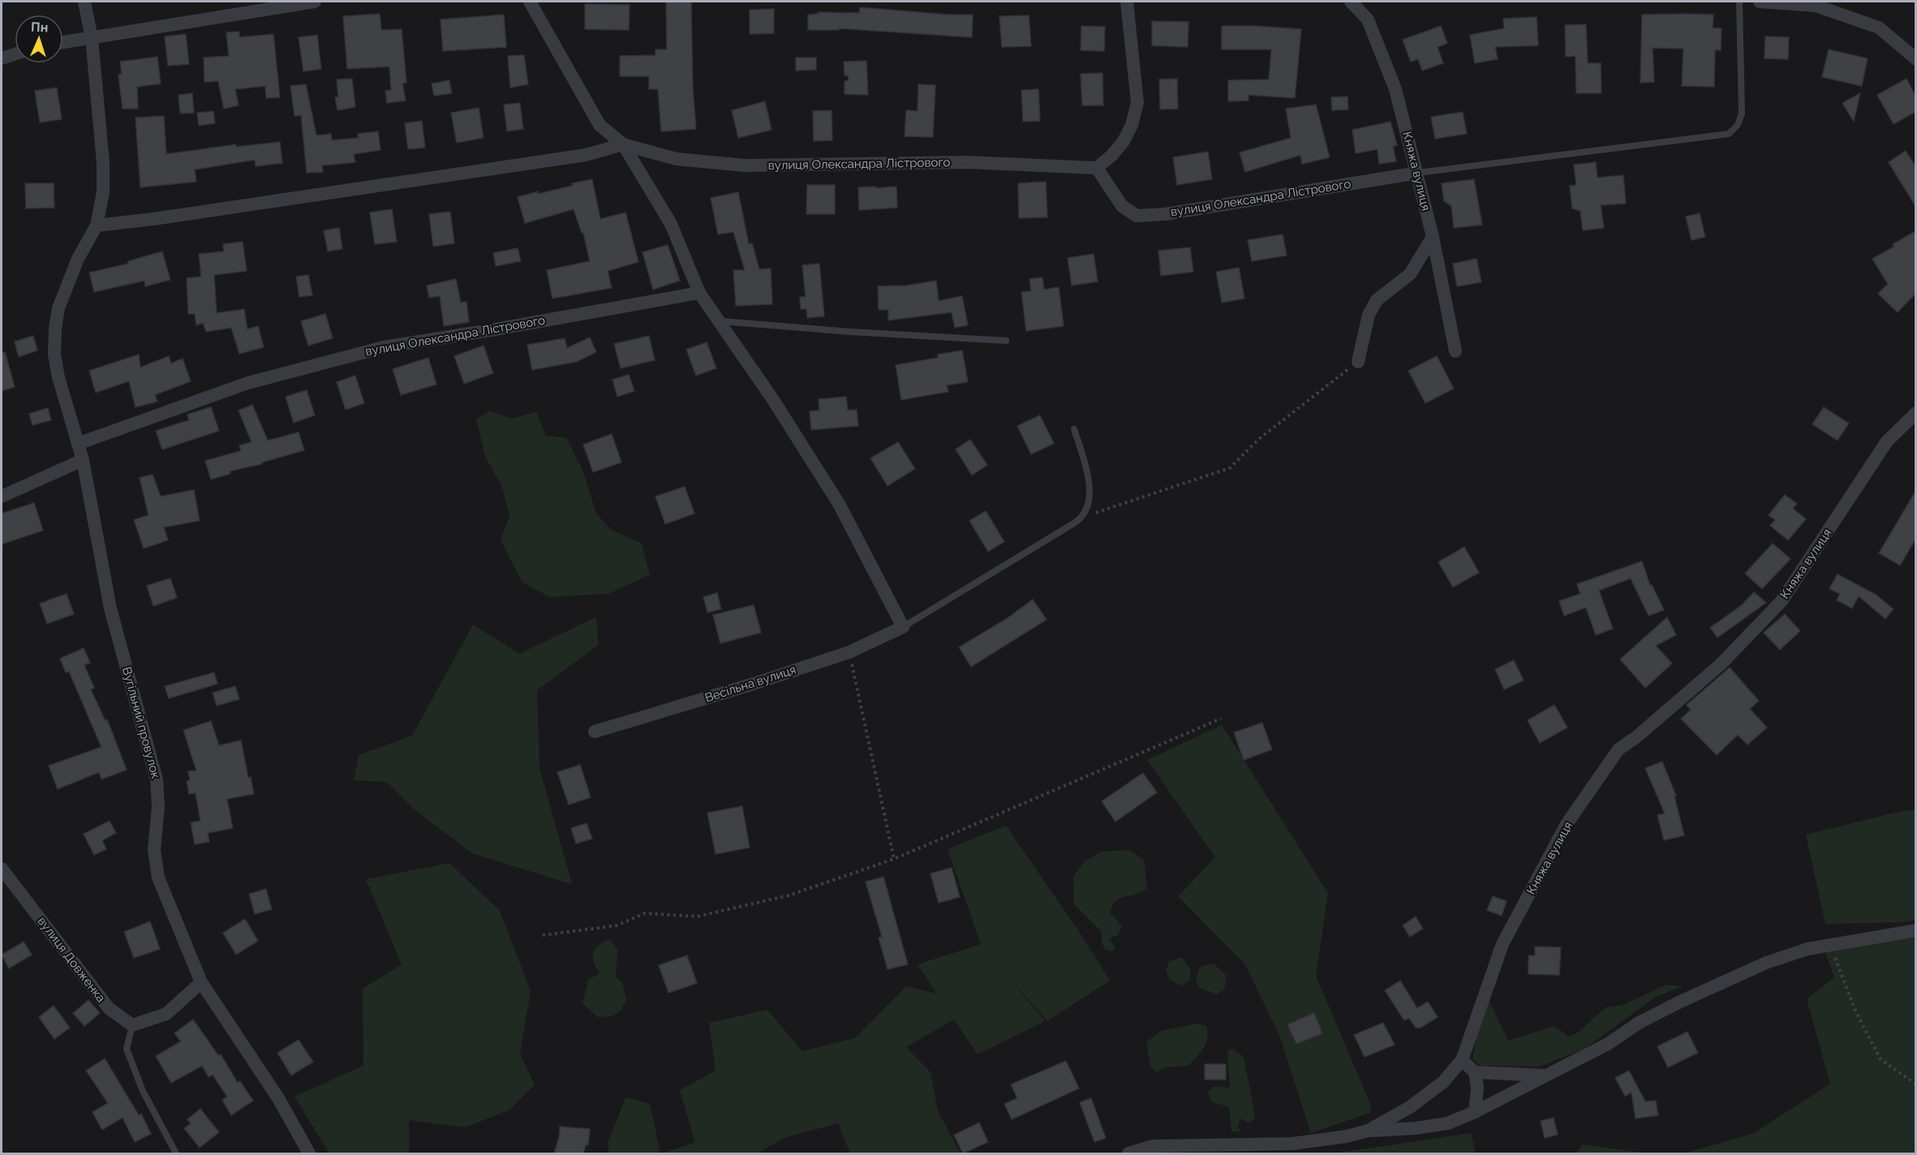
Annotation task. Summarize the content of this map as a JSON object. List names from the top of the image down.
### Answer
{
  "streets": {
    "street": [
      "вулиця Олександра Лістрового",
      "Княжа вулиця",
      "Весільна вулиця",
      "Вугільний провулок",
      "вулиця Довженка"
    ]
  },
  "crossings": [
    ["вулиця Олександра Лістрового", "Княжа вулиця"],
    ["вулиця Олександра Лістрового", "Весільна вулиця"]
  ],
  "north": "top"
}
